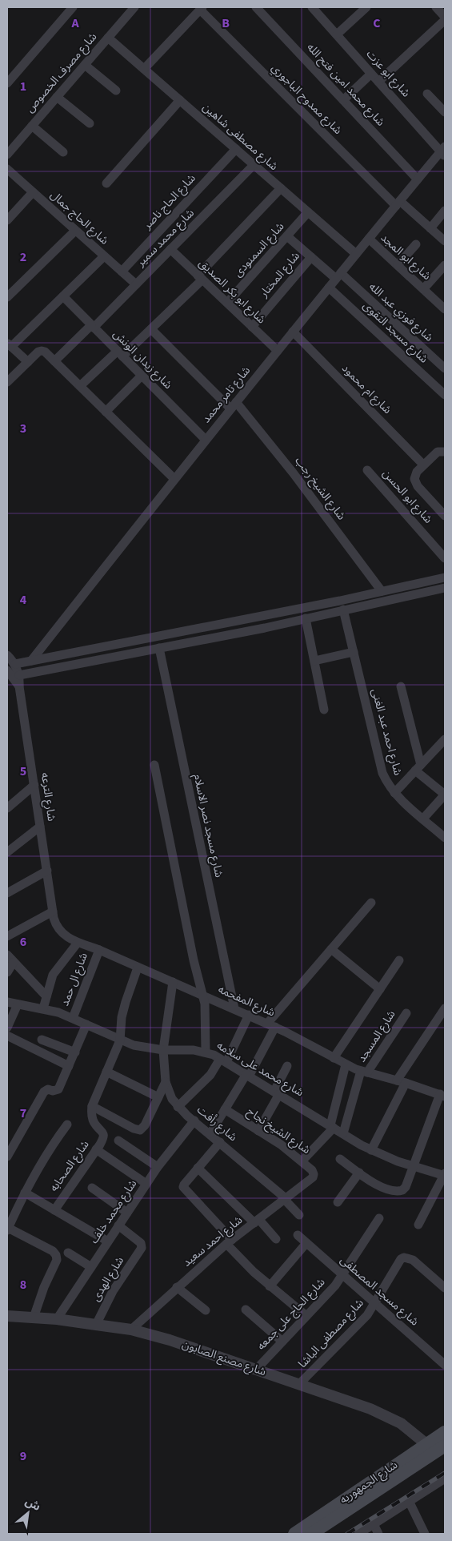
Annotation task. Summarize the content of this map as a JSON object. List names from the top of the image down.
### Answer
{
  "streets": {
    "main road": ["شارع الجمهوريه"],
    "street": [
      "شارع مصرف الخصوص",
      "شارع ابو عزت",
      "شارع محمد امين فتح الله",
      "شارع ممدوح الباجوري",
      "شارع مصطفى شاهين",
      "شارع الحاج ناصر",
      "شارع الحاج جمال",
      "شارع محمد سمير",
      "شارع السمنودى",
      "شارع ابو المجد",
      "شارع المختار",
      "شارع ابو بكر الصديق",
      "شارع فوزي عبد الله",
      "شارع مسجد التقوى",
      "شارع زيدان الونش",
      "شارع ام محمود",
      "شارع تامر محمد",
      "شارع الشيخ رجب",
      "شارع ابو الحسن",
      "شارع احمد عبد الغنى",
      "شارع الترعه",
      "شارع مسجد نصر الاسلام",
      "شارع ال حمد",
      "شارع المفحمه",
      "شارع المسجد",
      "شارع محمد على سلامه",
      "شارع رأفت",
      "شارع الشيخ نجاح",
      "شارع الصحابه",
      "شارع محمد خلف",
      "شارع احمد سعيد",
      "شارع الهدى",
      "شارع مسجد المصطفى",
      "شارع الحاج على جمعه",
      "شارع مصطفى الباشا",
      "شارع مصنع الصابون"
    ]
  },
  "crossings": [
    ["شارع مصرف الخصوص", "شارع مصطفى شاهين"],
    ["شارع ابو عزت", "شارع تامر محمد"],
    ["شارع محمد امين فتح الله", "شارع تامر محمد"],
    ["شارع ممدوح الباجوري", "شارع تامر محمد"],
    ["شارع مصطفى شاهين", "شارع الحاج ناصر"],
    ["شارع مصطفى شاهين", "شارع محمد سمير"],
    ["شارع مصطفى شاهين", "شارع السمنودى"],
    ["شارع مصطفى شاهين", "شارع تامر محمد"],
    ["شارع الحاج ناصر", "شارع الحاج جمال"],
    ["شارع الحاج جمال", "شارع محمد سمير"],
    ["شارع محمد سمير", "شارع ابو بكر الصديق"],
    ["شارع محمد سمير", "شارع زيدان الونش"],
    ["شارع السمنودى", "شارع ابو بكر الصديق"],
    ["شارع السمنودى", "شارع فوزي عبد الله"],
    ["شارع ابو المجد", "شارع تامر محمد"],
    ["شارع المختار", "شارع ابو بكر الصديق"],
    ["شارع المختار", "شارع فوزي عبد الله"],
    ["شارع ابو بكر الصديق", "شارع تامر محمد"],
    ["شارع فوزي عبد الله", "شارع تامر محمد"],
    ["شارع مسجد التقوى", "شارع تامر محمد"],
    ["شارع زيدان الونش", "شارع تامر محمد"],
    ["شارع ام محمود", "شارع تامر محمد"],
    ["شارع تامر محمد", "شارع الشيخ رجب"],
    ["شارع الترعه", "شارع المفحمه"],
    ["شارع مسجد نصر الاسلام", "شارع المفحمه"],
    ["شارع ال حمد", "شارع المفحمه"],
    ["شارع ال حمد", "شارع محمد على سلامه"],
    ["شارع المفحمه", "شارع المسجد"],
    ["شارع المفحمه", "شارع رأفت"],
    ["شارع المسجد", "شارع محمد على سلامه"],
    ["شارع محمد على سلامه", "شارع رأفت"],
    ["شارع رأفت", "شارع محمد خلف"],
    ["شارع رأفت", "شارع احمد سعيد"],
    ["شارع الشيخ نجاح", "شارع احمد سعيد"],
    ["شارع محمد خلف", "شارع الهدى"],
    ["شارع محمد خلف", "شارع مصنع الصابون"],
    ["شارع احمد سعيد", "شارع مصنع الصابون"],
    ["شارع الهدى", "شارع مصنع الصابون"],
    ["شارع مسجد المصطفى", "شارع الحاج على جمعه"],
    ["شارع مسجد المصطفى", "شارع مصطفى الباشا"],
    ["شارع الحاج على جمعه", "شارع مصنع الصابون"],
    ["شارع مصطفى الباشا", "شارع مصنع الصابون"],
    ["شارع مصنع الصابون", "شارع الجمهوريه"]
  ],
  "north": "top right",
  "grid": {
    "columns": ["A", "B", "C"],
    "rows": [
      "1",
      "2",
      "3",
      "4",
      "5",
      "6",
      "7",
      "8",
      "9"
    ]
  }
}
